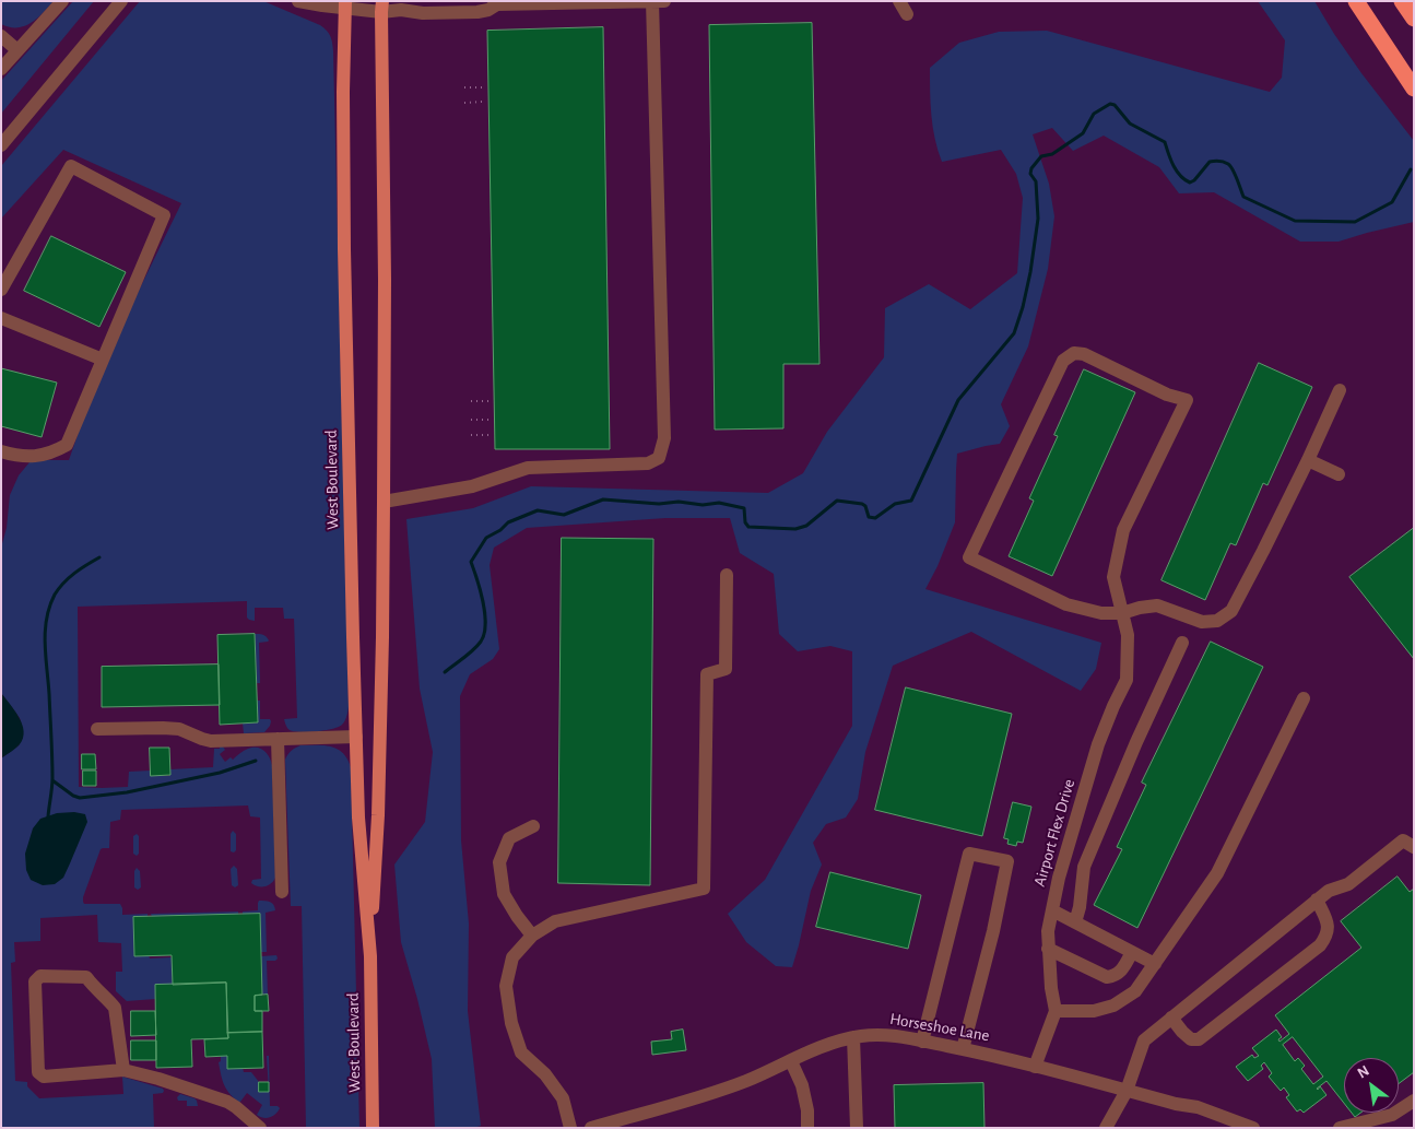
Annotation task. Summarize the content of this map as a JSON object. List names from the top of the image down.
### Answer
{
  "streets": {
    "main road": ["West Boulevard"],
    "street": ["Airport Flex Drive", "Horseshoe Lane"]
  },
  "north": "top left"
}
